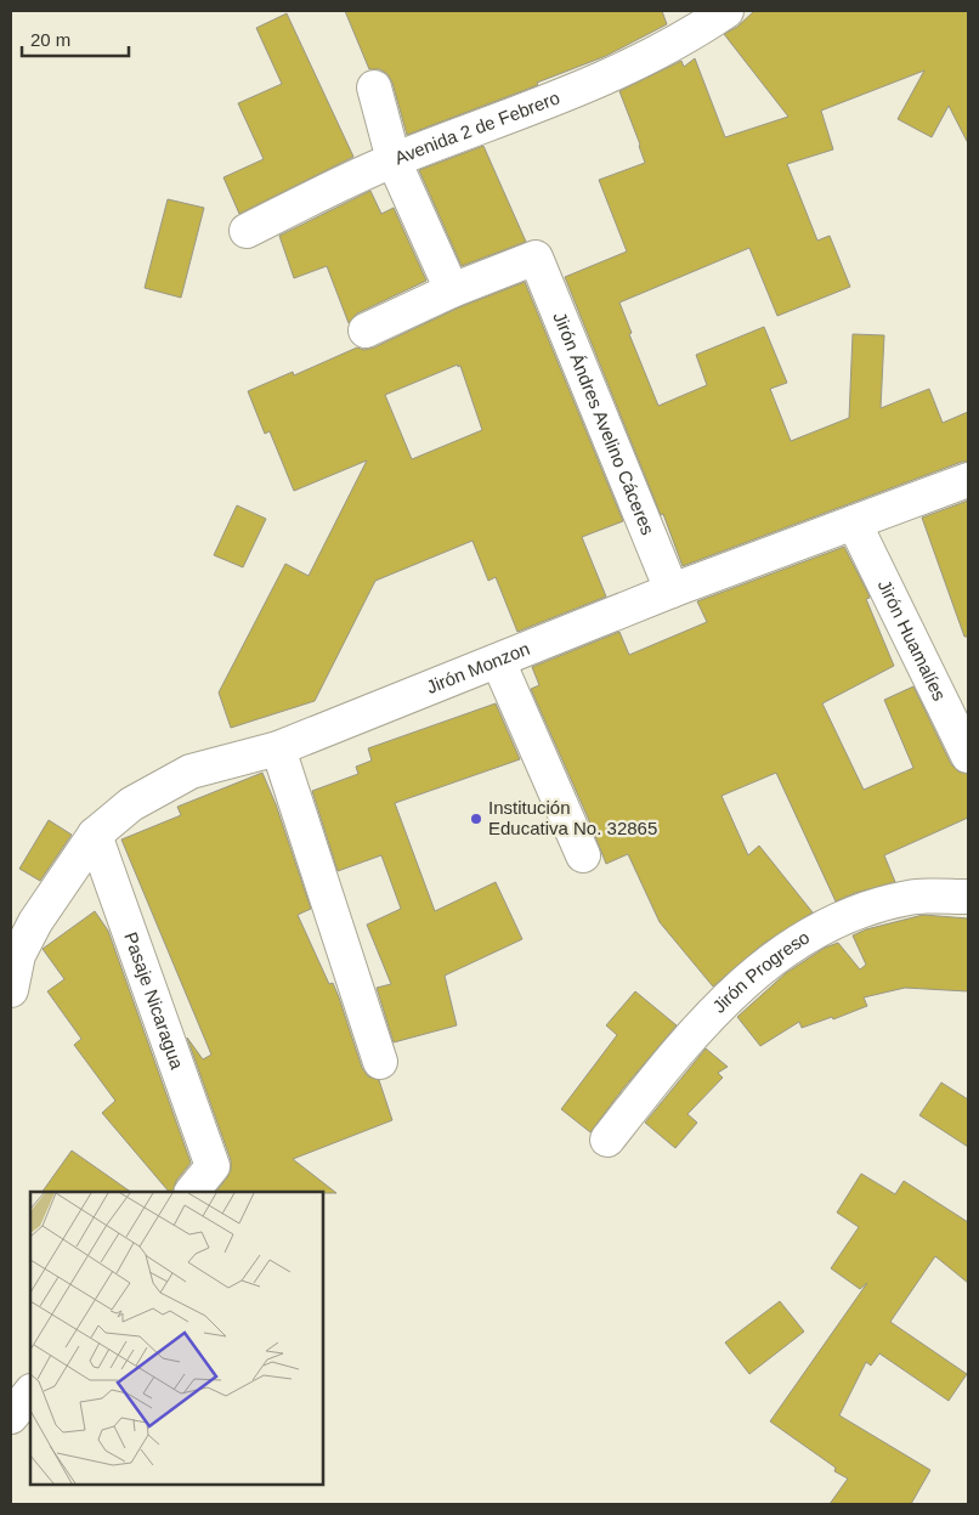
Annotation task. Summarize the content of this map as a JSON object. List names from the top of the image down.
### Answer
{
  "streets": {
    "street": [
      "Avenida 2 de Febrero",
      "Jirón Ándres Avelino Cáceres",
      "Jirón Huamalíes",
      "Jirón Monzon",
      "Jirón Progreso",
      "Pasaje Nicaragua"
    ]
  },
  "crossings": [
    ["Jirón Ándres Avelino Cáceres", "Jirón Monzon"],
    ["Jirón Huamalíes", "Jirón Monzon"],
    ["Jirón Monzon", "Pasaje Nicaragua"]
  ],
  "places": ["Institución Educativa No. 32865"],
  "scale_bar": "20 m"
}
